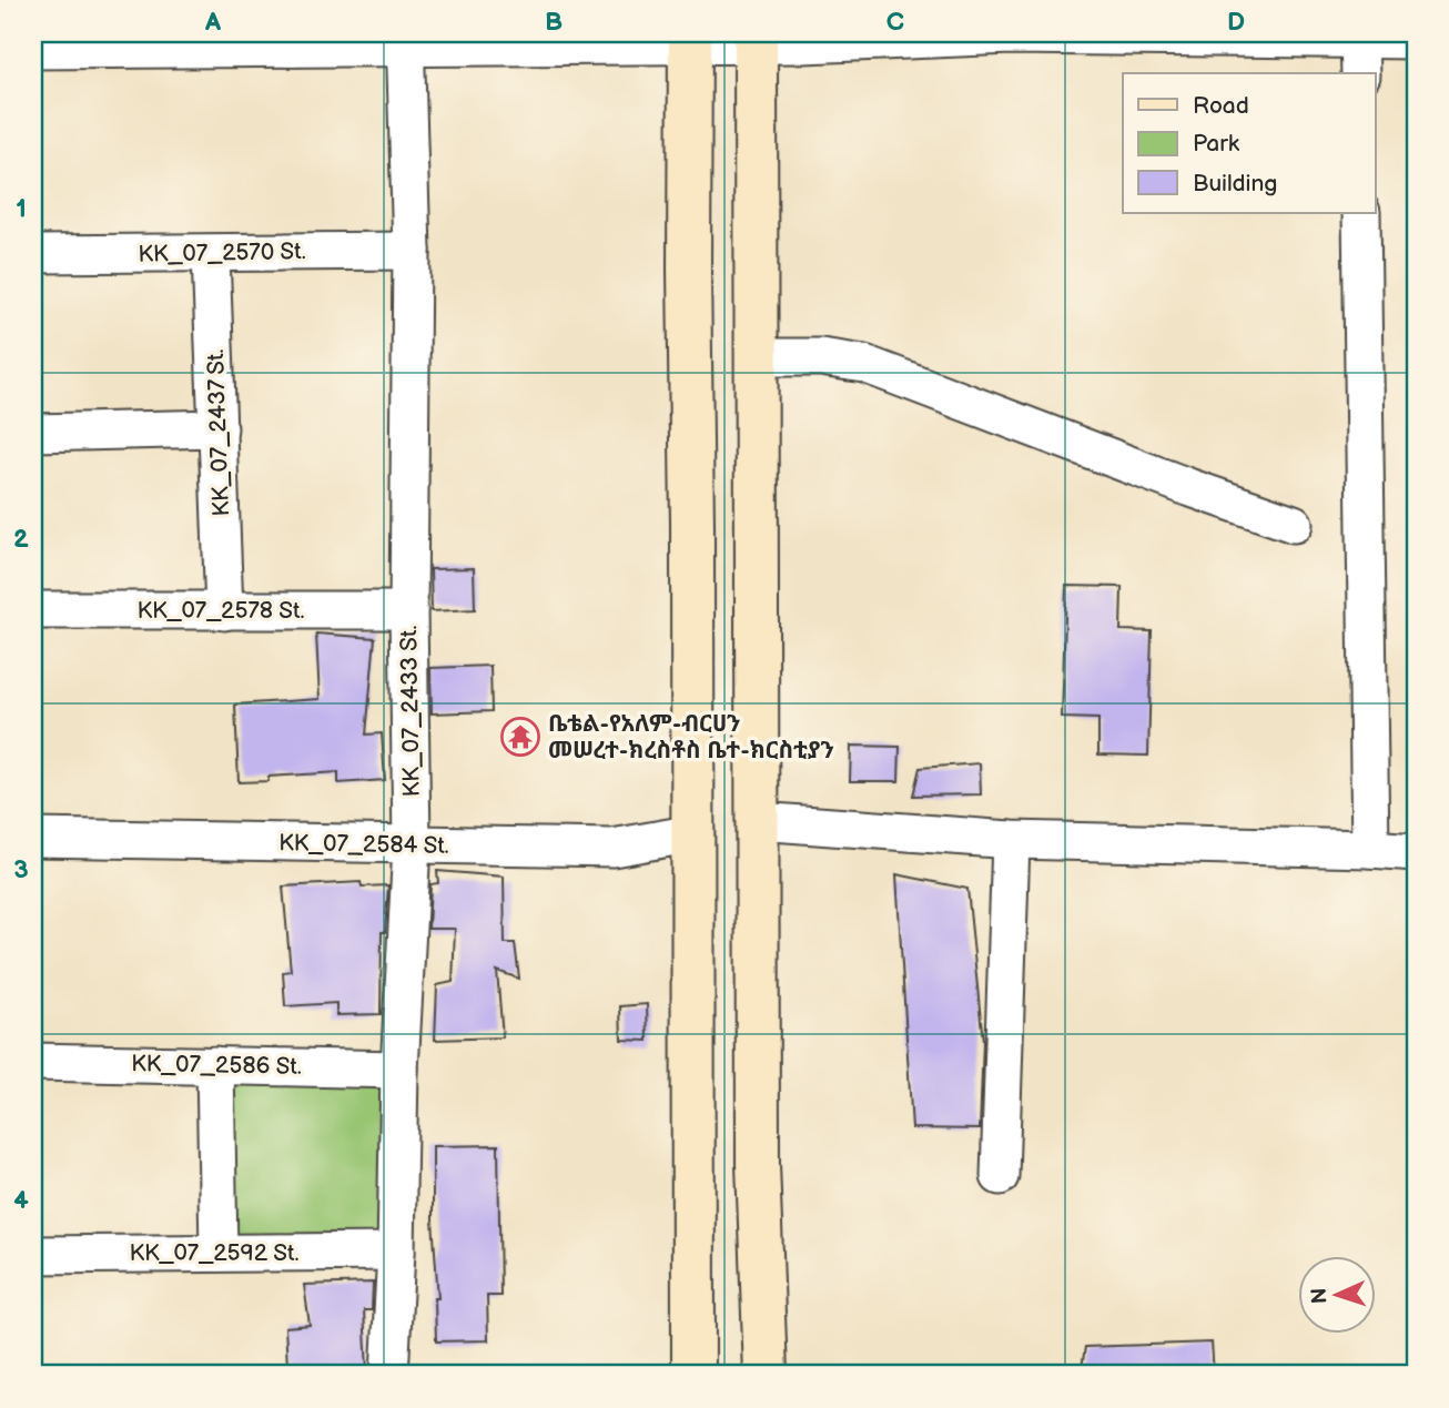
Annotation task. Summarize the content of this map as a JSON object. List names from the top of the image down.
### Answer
{
  "streets": {
    "street": [
      "KK_07_2570 St.",
      "KK_07_2437 St.",
      "KK_07_2578 St.",
      "KK_07_2433 St.",
      "KK_07_2584 St.",
      "KK_07_2586 St.",
      "KK_07_2592 St."
    ]
  },
  "crossings": [
    ["KK_07_2570 St.", "KK_07_2437 St."],
    ["KK_07_2570 St.", "KK_07_2433 St."],
    ["KK_07_2437 St.", "KK_07_2578 St."],
    ["KK_07_2578 St.", "KK_07_2433 St."],
    ["KK_07_2433 St.", "KK_07_2584 St."],
    ["KK_07_2433 St.", "KK_07_2586 St."],
    ["KK_07_2433 St.", "KK_07_2592 St."]
  ],
  "places": {
    "temple": ["ቤቴል-የአለም-ብርሀን መሠረተ-ክረስቶስ ቤተ-ክርስቲያን"]
  },
  "legend": ["Road", "Park", "Building"],
  "north": "left",
  "grid": {
    "columns": [
      "A",
      "B",
      "C",
      "D"
    ],
    "rows": [
      "1",
      "2",
      "3",
      "4"
    ]
  }
}
